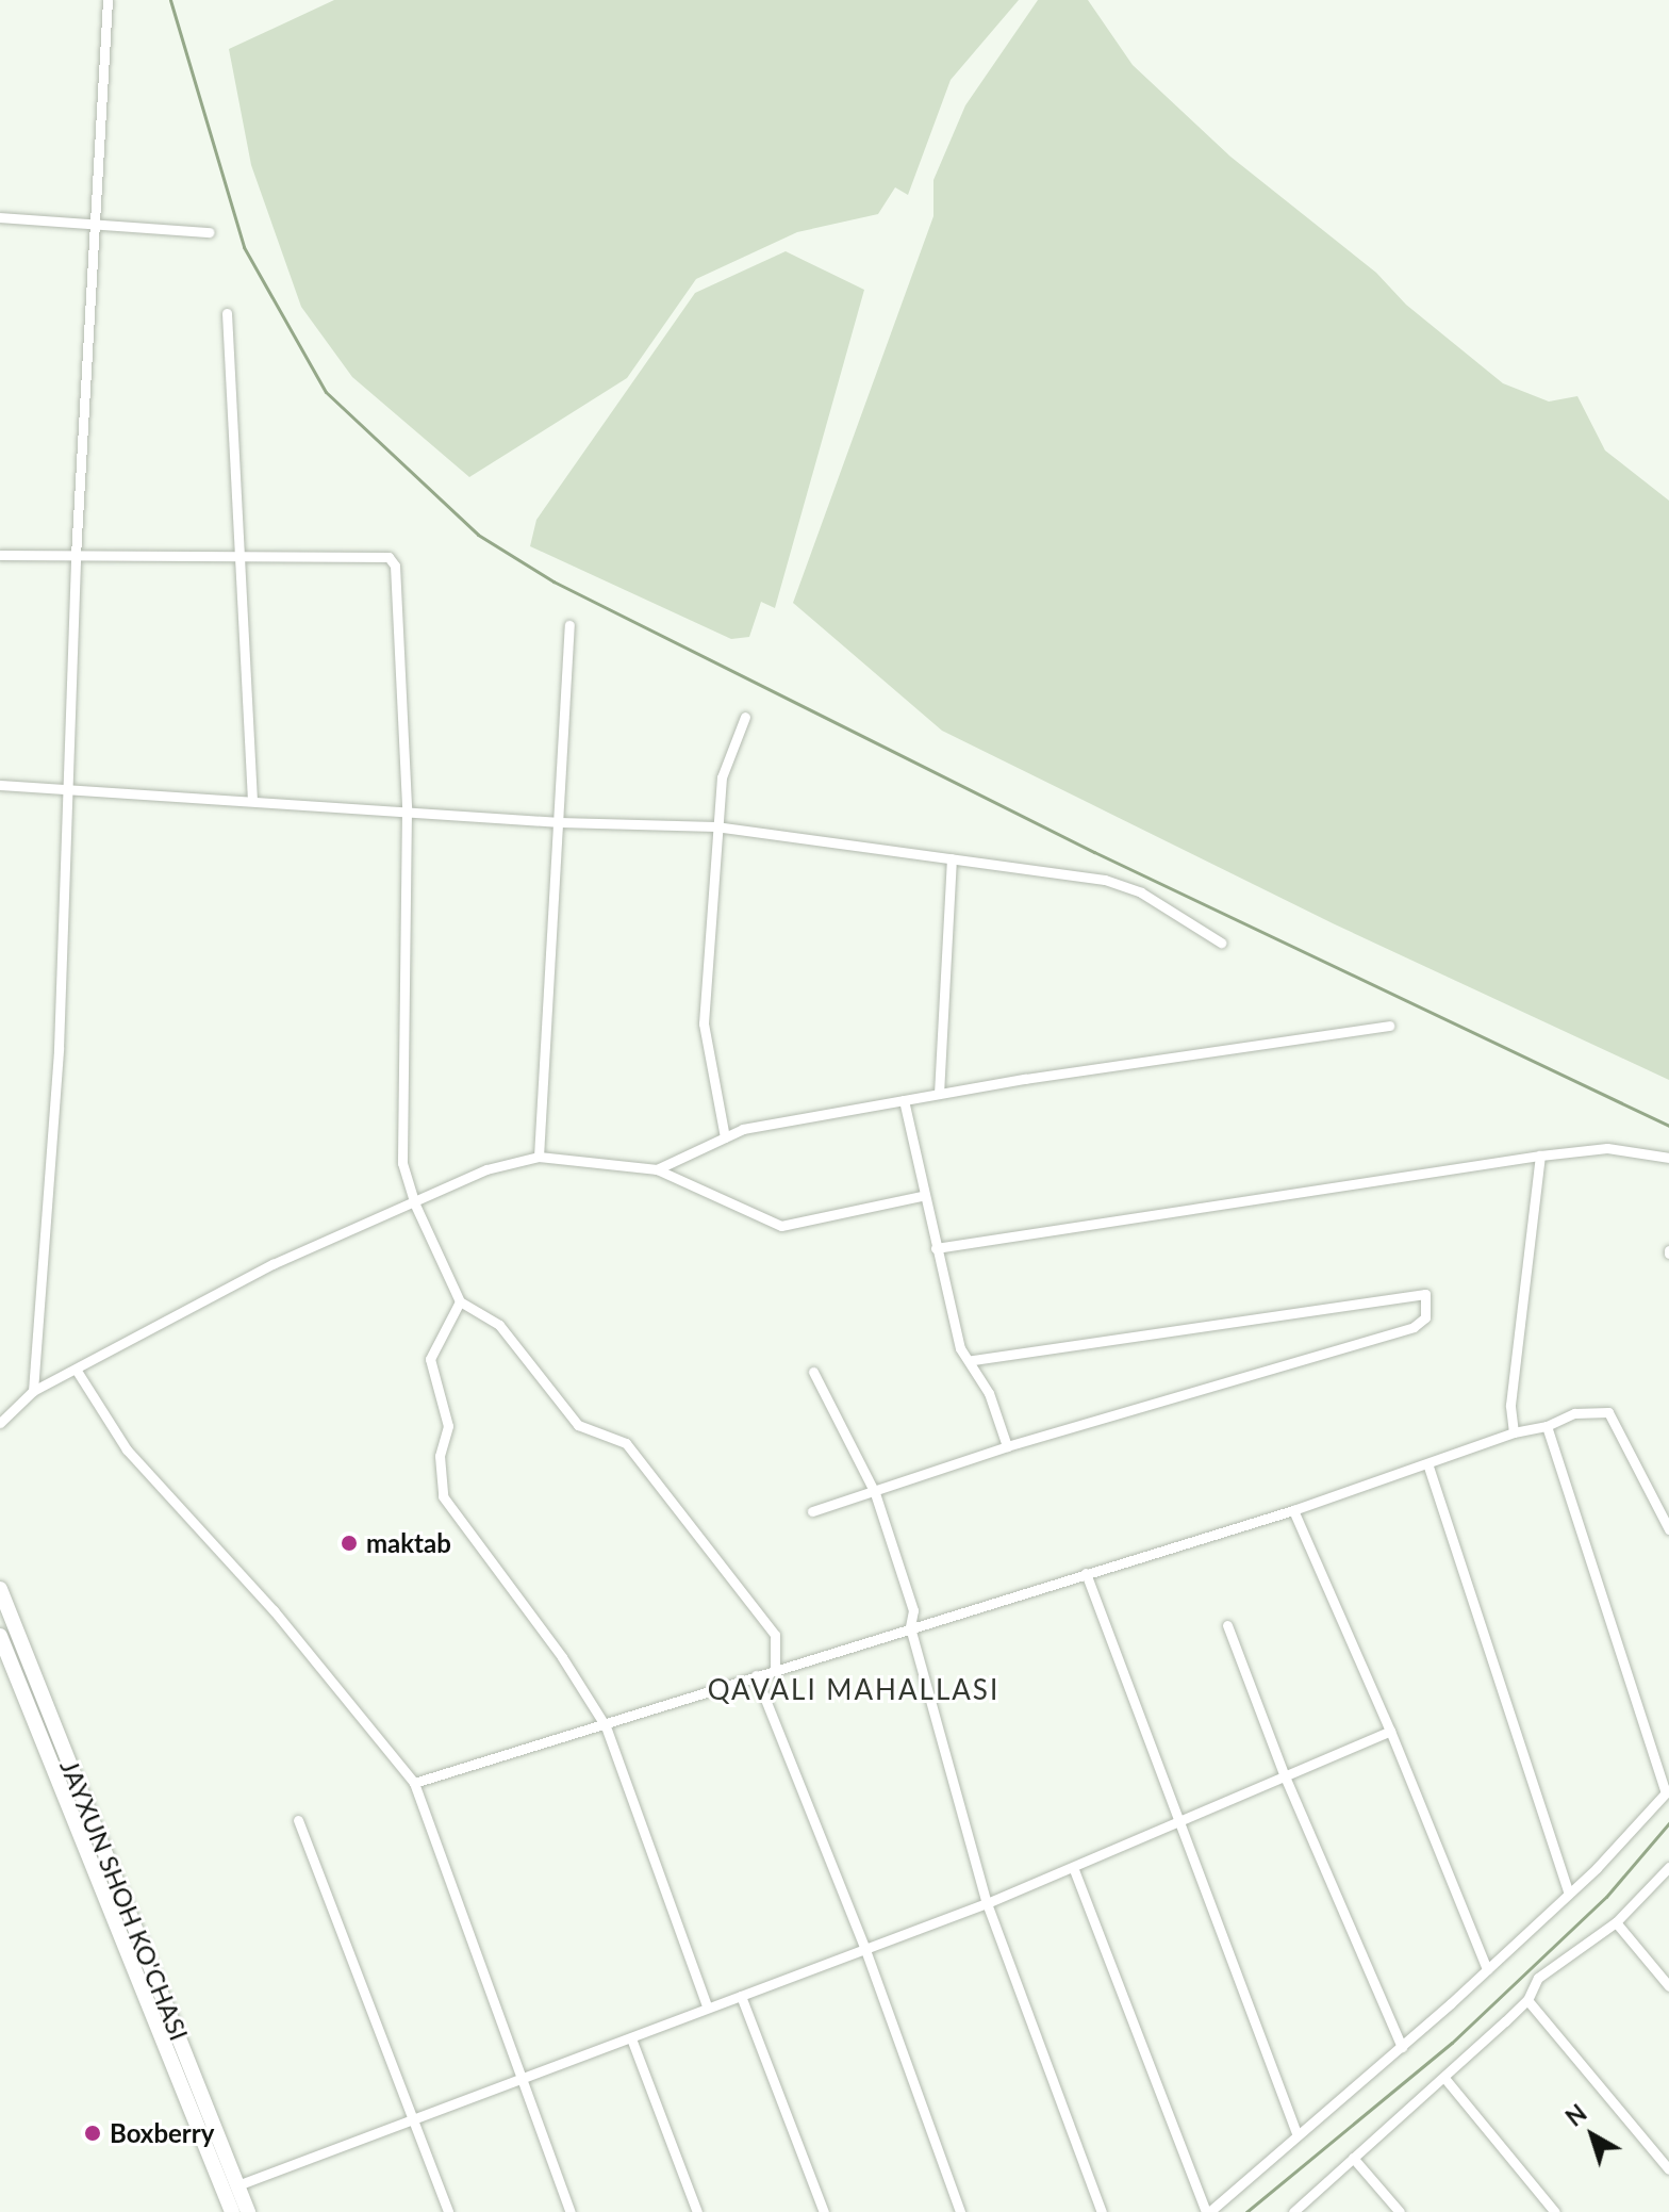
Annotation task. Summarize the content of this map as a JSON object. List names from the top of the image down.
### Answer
{
  "streets": {
    "highway": ["JAYXUN SHOH KO'CHASI"]
  },
  "districts": ["QAVALI MAHALLASI"],
  "places": ["maktab", "Boxberry"],
  "north": "top left"
}
